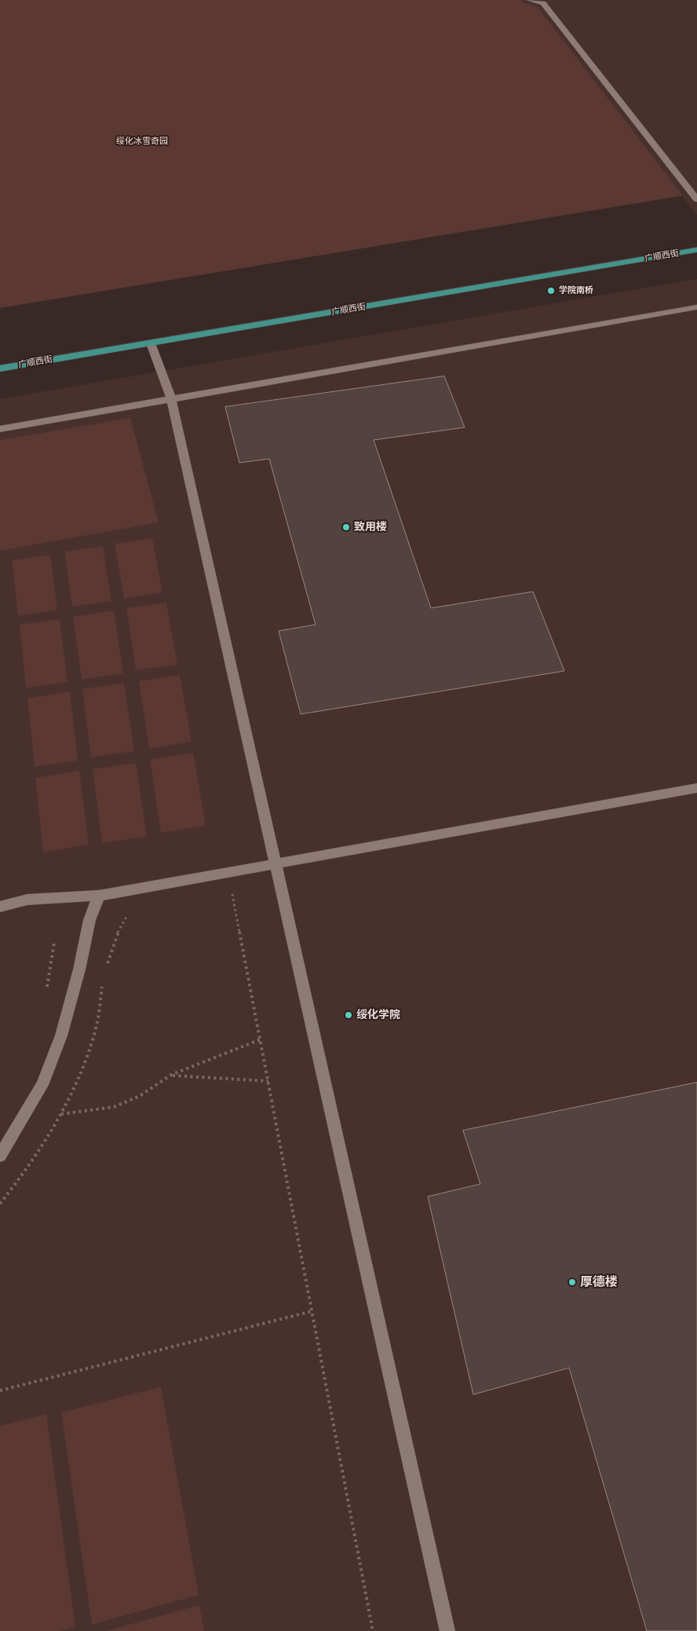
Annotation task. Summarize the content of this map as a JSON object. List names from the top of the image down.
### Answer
{
  "streets": {
    "main road": ["广顺西街"]
  },
  "parks": ["绥化冰雪奇园"],
  "places": [
    "学院南桥",
    "致用楼",
    "绥化学院",
    "厚德楼"
  ]
}
